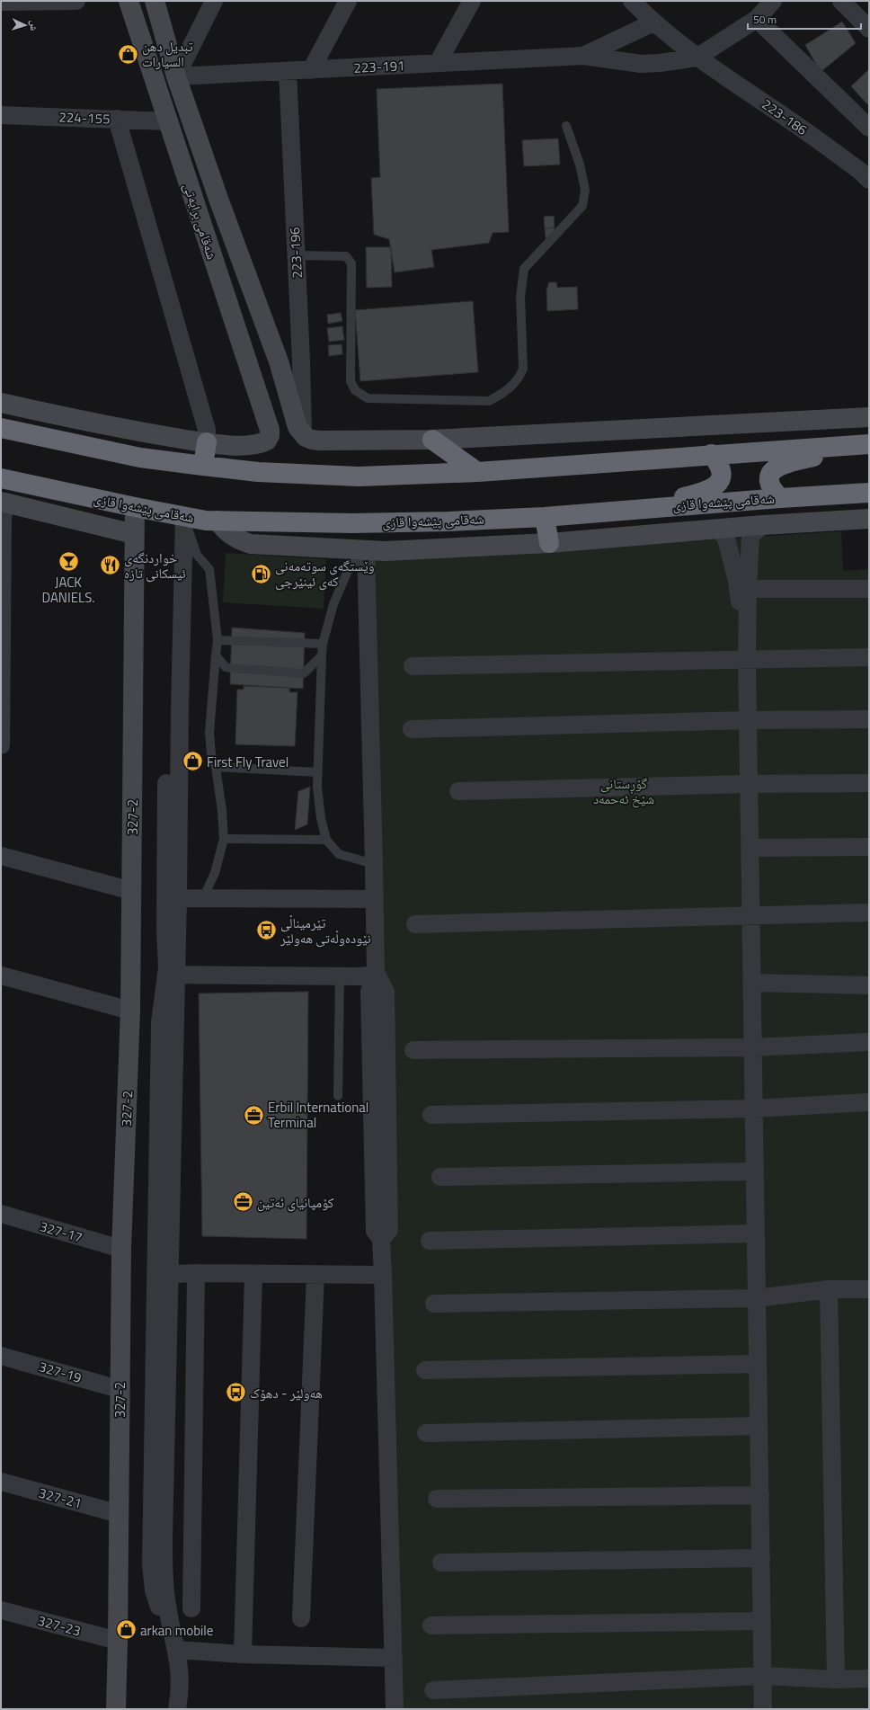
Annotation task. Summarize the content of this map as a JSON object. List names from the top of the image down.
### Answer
{
  "streets": {
    "highway": ["شەقامی پێشەوا قازی"],
    "street": [
      "223-191",
      "223-186",
      "224-155",
      "شەقامی برایەتی",
      "223-196",
      "327-2",
      "327-17",
      "327-19",
      "327-21",
      "327-23"
    ]
  },
  "crossings": [
    ["223-191", "شەقامی برایەتی"],
    ["223-191", "223-196"],
    ["224-155", "شەقامی برایەتی"],
    ["شەقامی برایەتی", "223-196"],
    ["شەقامی پێشەوا قازی", "327-2"],
    ["327-2", "327-17"],
    ["327-2", "327-19"],
    ["327-2", "327-21"],
    ["327-2", "327-23"]
  ],
  "parks": ["گۆڕستانی شێخ ئەحمەد"],
  "places": {
    "shop": ["تبديل دهن السيارات", "First Fly Travel", "arkan mobile"],
    "bar": ["JACK DANIELS."],
    "restaurant": ["خواردنگەی ئیسکانی تازە"],
    "fuel station": ["وێستگەی سوتەمەنی کەی ئینێرجی"],
    "bus stop": ["تێرمیناڵی نێودەوڵەتی هەولێر", "هەولێر - دهۆک"],
    "office": ["Erbil International Terminal", "کۆمپانیای ئەتین"]
  },
  "scale_bar": "50 m",
  "north": "right"
}
